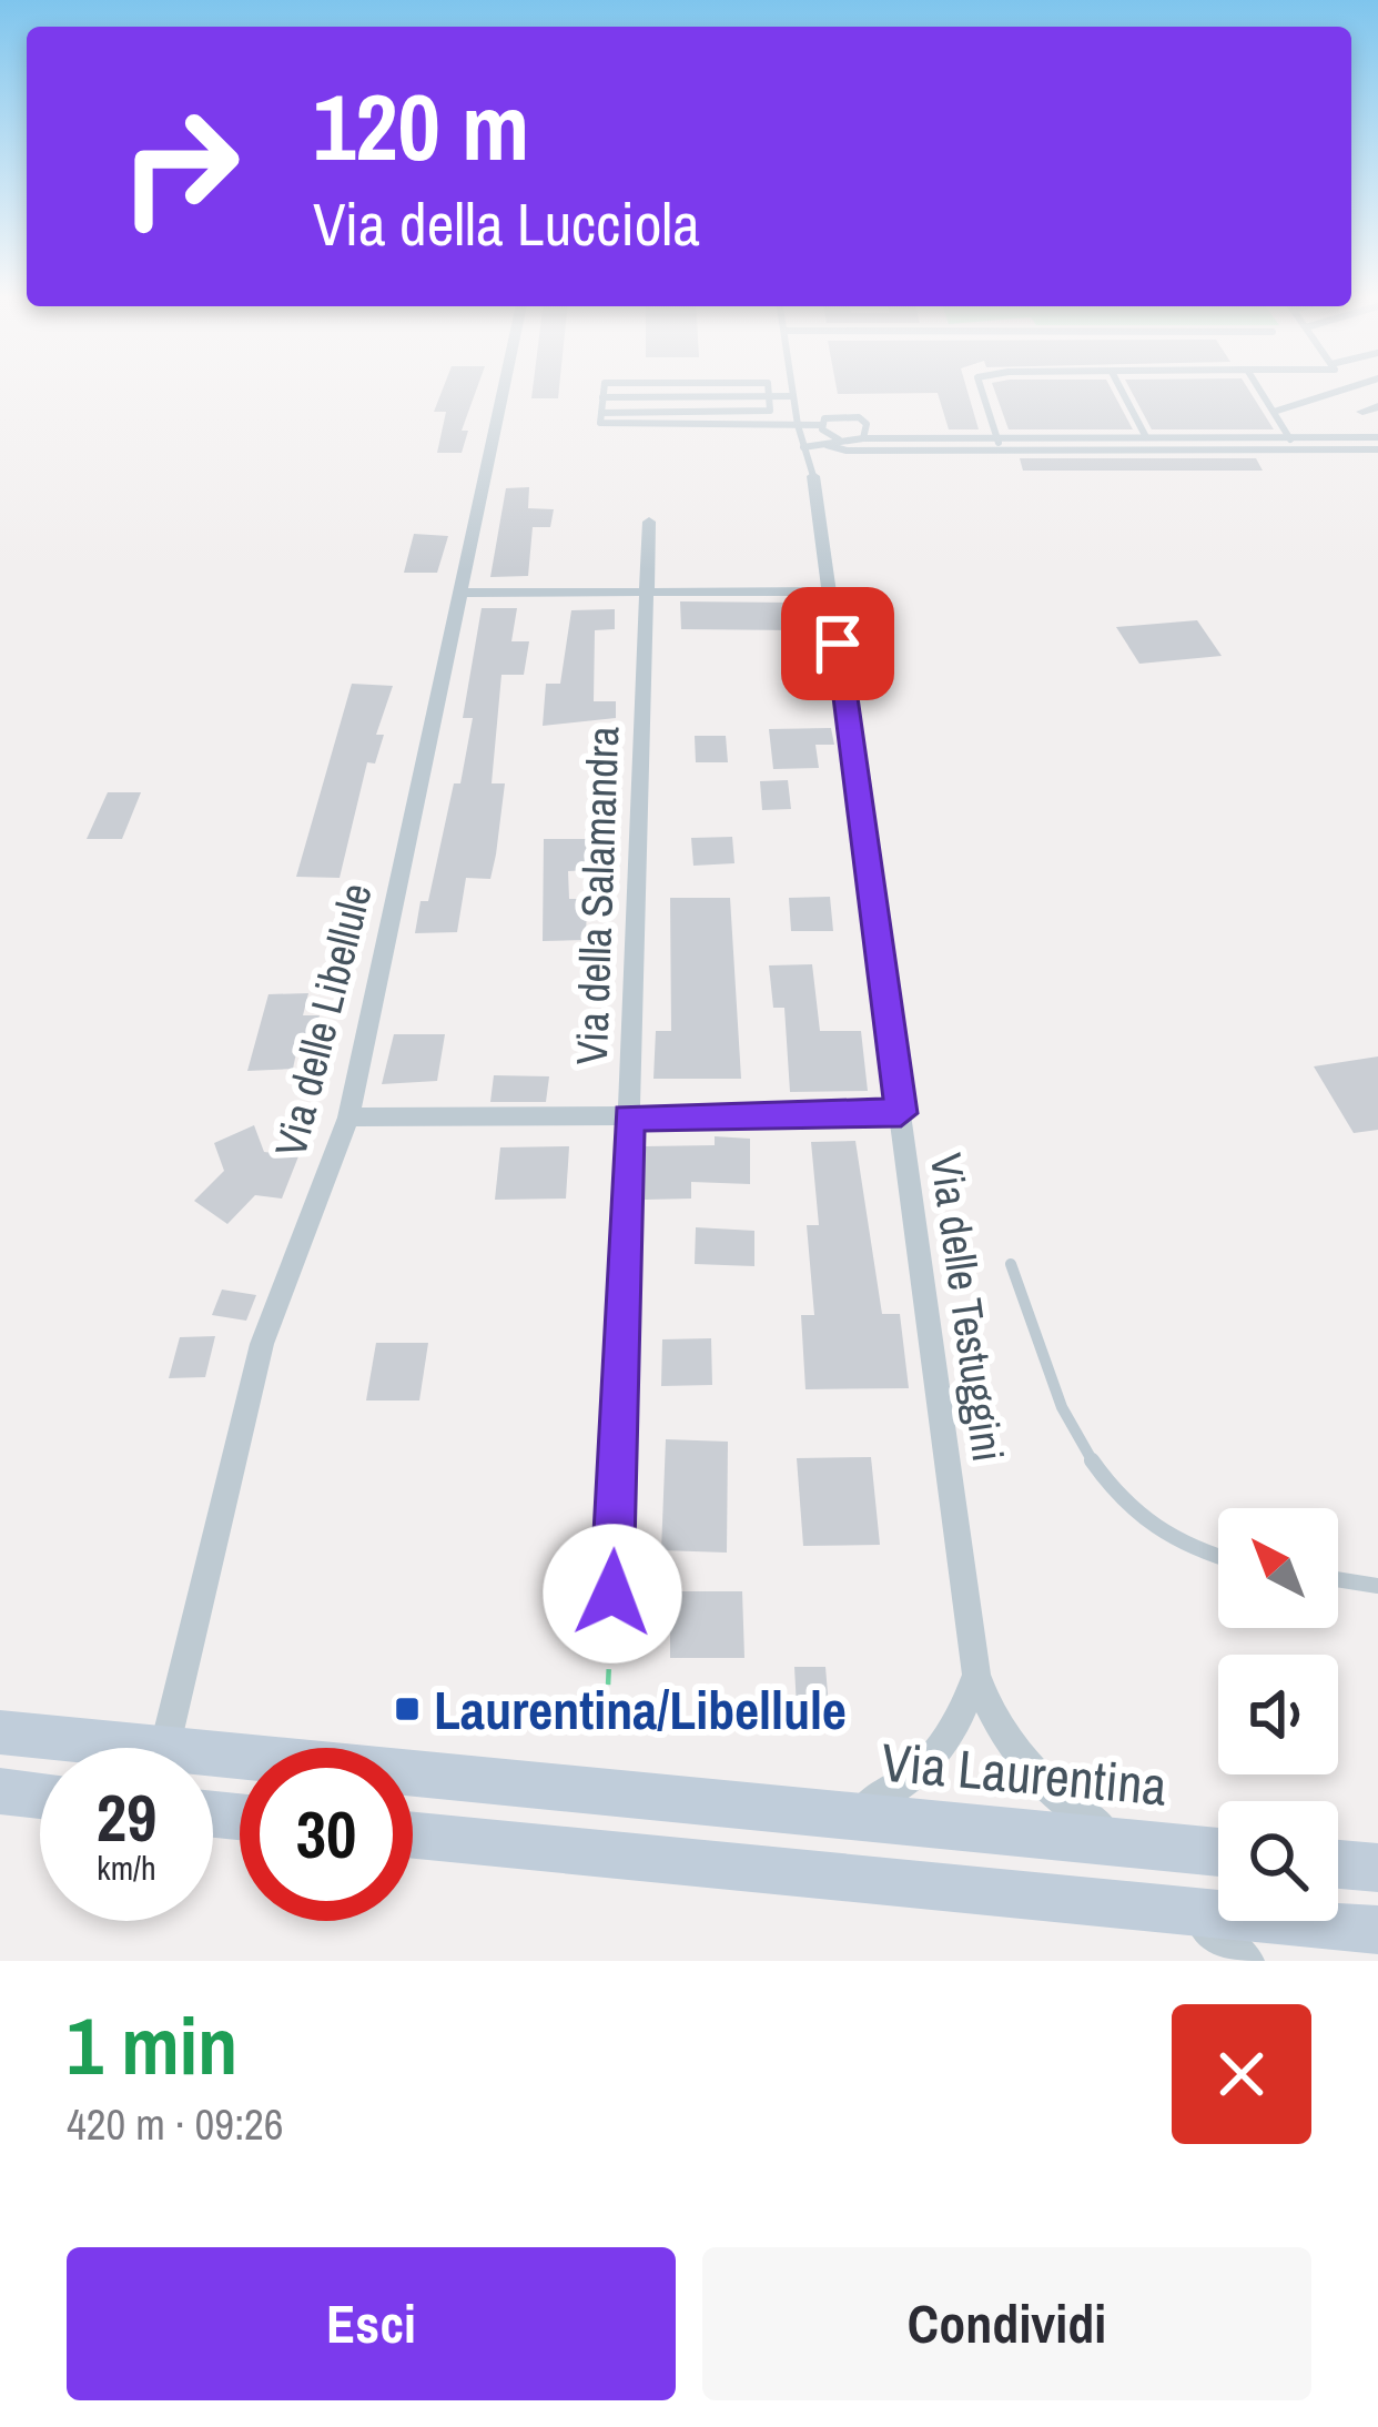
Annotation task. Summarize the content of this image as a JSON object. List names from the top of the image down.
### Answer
{
  "streets": {
    "main road": ["Via Laurentina"],
    "street": ["Via della Salamandra", "Via delle Libellule", "Via delle Testuggini"]
  },
  "places": {
    "transit": ["Laurentina/Libellule"]
  },
  "north": "top left",
  "page": {
    "turn": ["120 m", "Via della Lucciola"],
    "speed": "29 km/h",
    "limit": "30",
    "heading": ["1 min", "420 m · 09:26"],
    "buttons": ["Esci", "Condividi"]
  }
}
